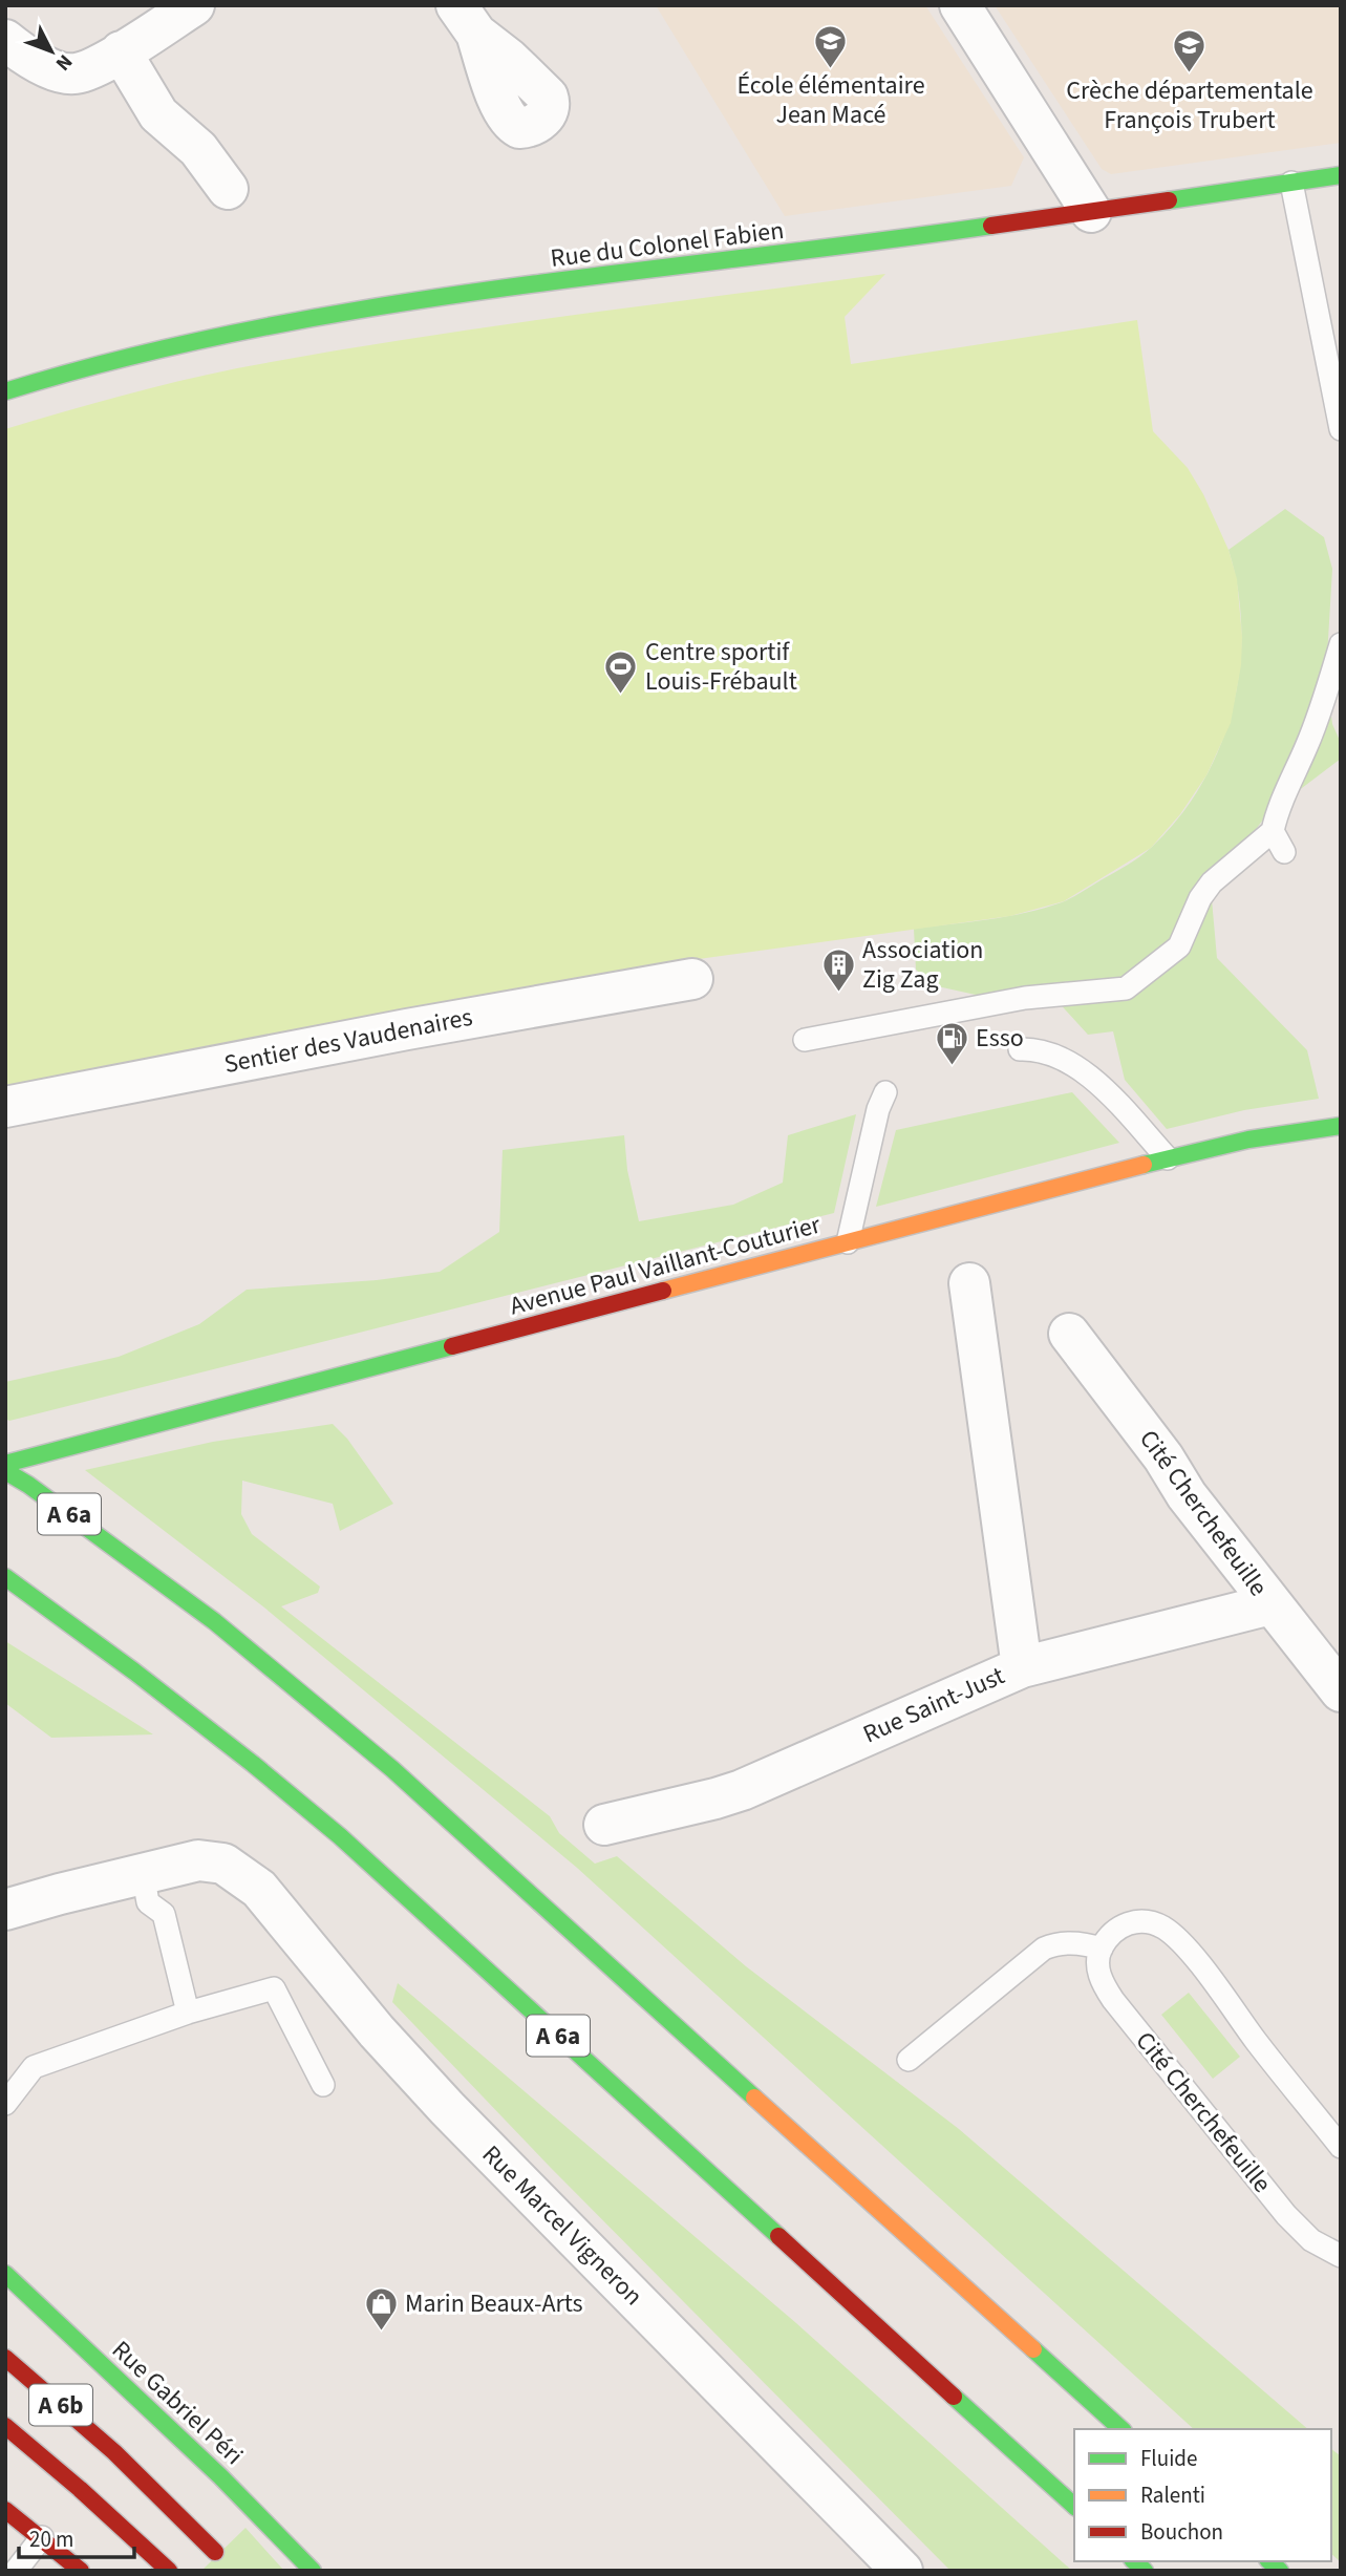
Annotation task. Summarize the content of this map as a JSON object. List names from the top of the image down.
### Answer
{
  "streets": {
    "main road": [
      "Rue du Colonel Fabien",
      "Avenue Paul Vaillant-Couturier",
      "A 6a",
      "Rue Gabriel Péri",
      "A 6b"
    ],
    "street": [
      "Sentier des Vaudenaires",
      "Cité Cherchefeuille",
      "Rue Saint-Just",
      "Rue Marcel Vigneron"
    ]
  },
  "crossings": [
    ["Cité Cherchefeuille", "Rue Saint-Just"]
  ],
  "places": {
    "school or university": ["École élémentaire Jean Macé", "Crèche départementale François Trubert"],
    "sports": ["Centre sportif Louis-Frébault"],
    "building": ["Association Zig Zag"],
    "fuel station": ["Esso"],
    "shop": ["Marin Beaux-Arts"]
  },
  "legend": ["Fluide", "Ralenti", "Bouchon"],
  "scale_bar": "20 m",
  "north": "bottom right"
}
